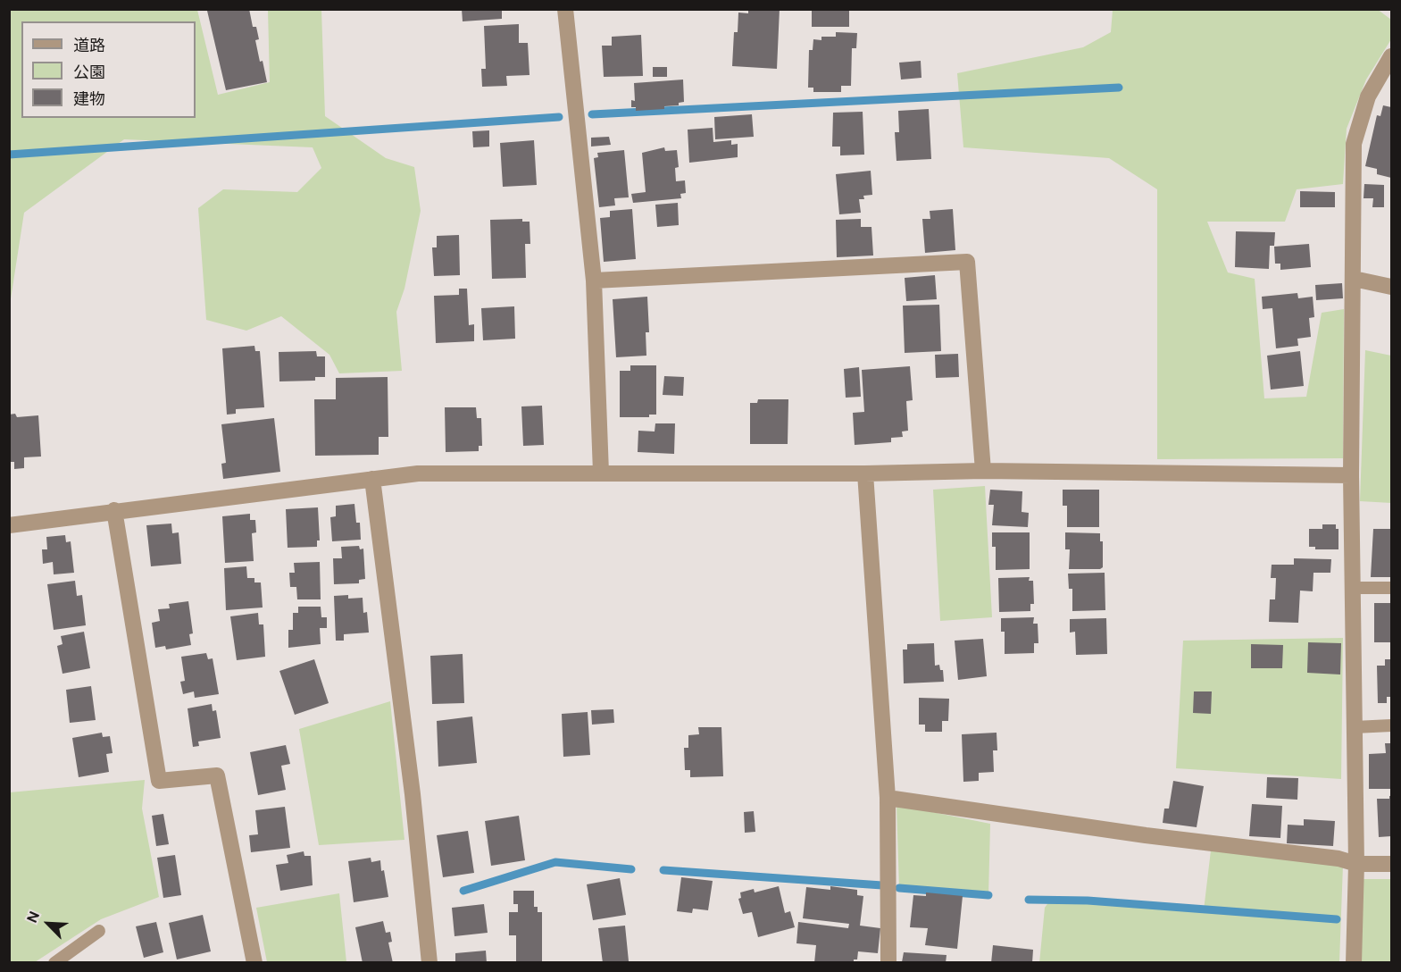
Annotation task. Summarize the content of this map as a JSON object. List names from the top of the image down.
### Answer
{
  "legend": ["道路", "公園", "建物"],
  "north": "top left"
}
